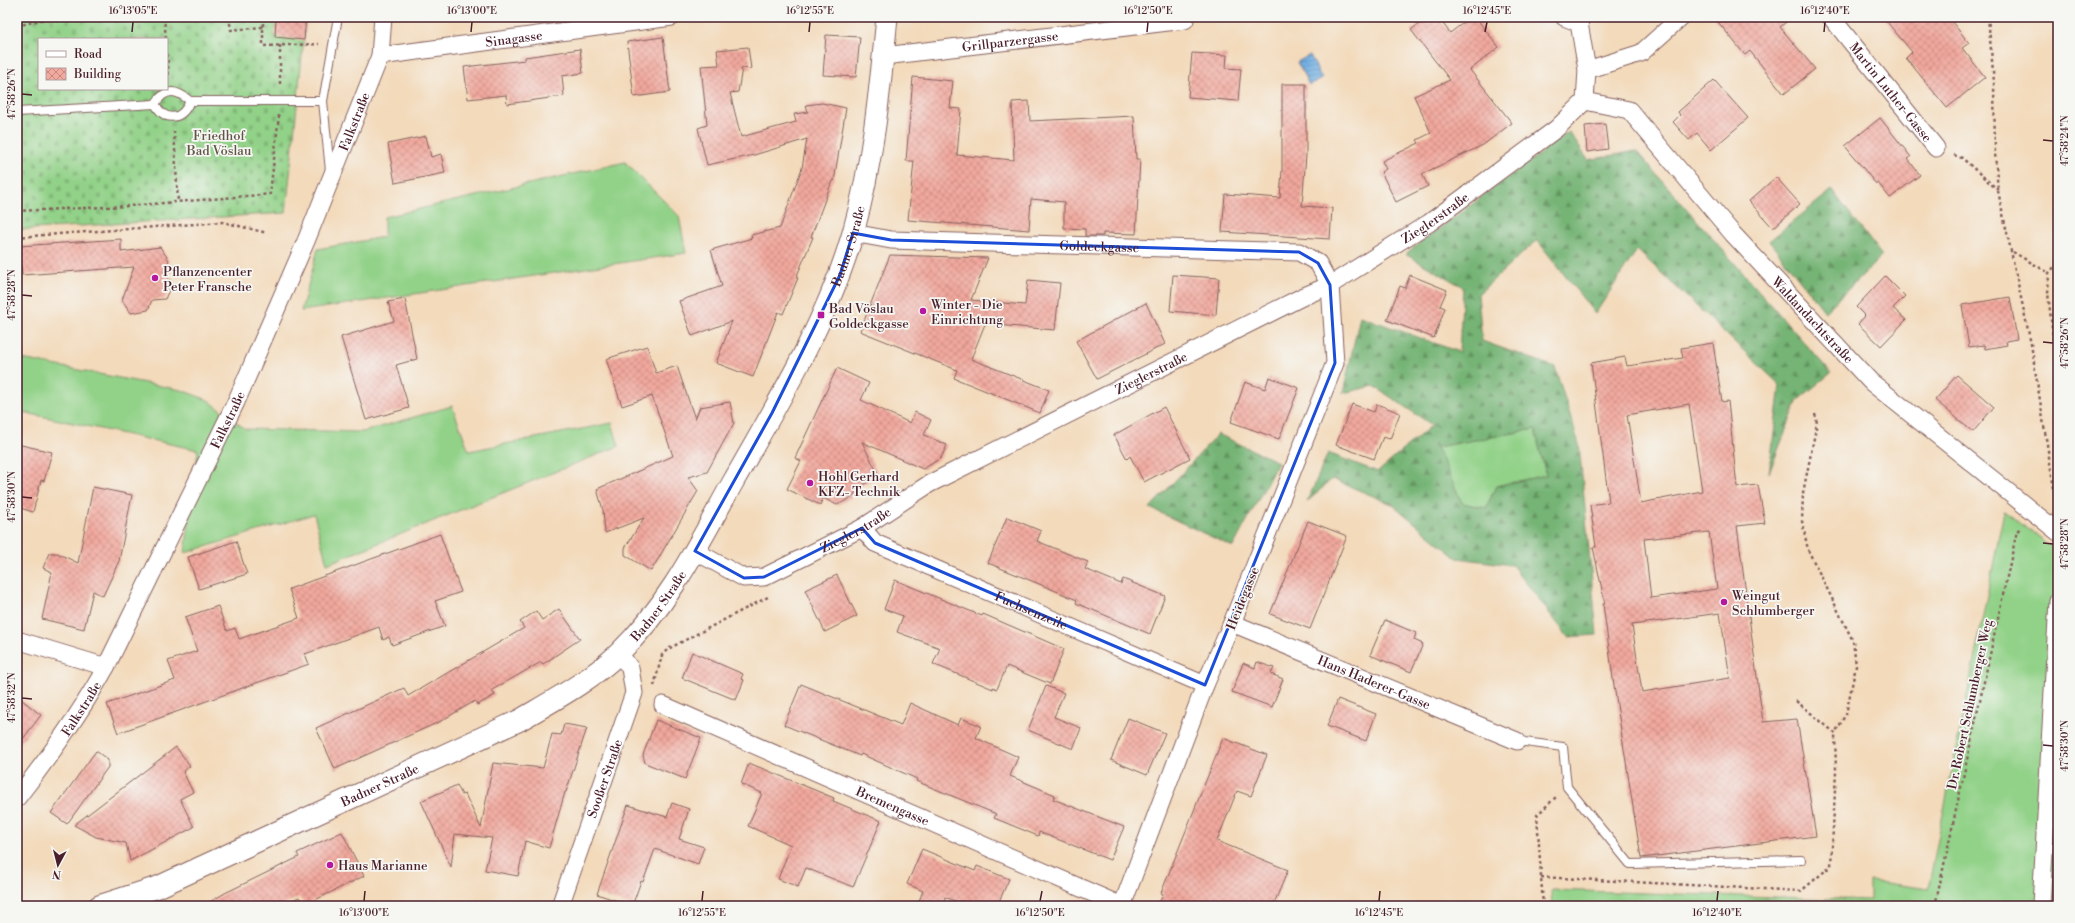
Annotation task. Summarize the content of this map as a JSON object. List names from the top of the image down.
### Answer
{
  "streets": {
    "street": [
      "Sinagasse",
      "Grillparzergasse",
      "Martin Luther-Gasse",
      "Falkstraße",
      "Zieglerstraße",
      "Badner Straße",
      "Goldeckgasse",
      "Waldandachtstraße",
      "Heidegasse",
      "Fuchsenzeile",
      "Hans Haderer-Gasse",
      "Sooßer Straße",
      "Bremengasse"
    ],
    "path": ["Dr. Robert Schlumberger Weg"]
  },
  "crossings": [
    ["Sinagasse", "Falkstraße"],
    ["Grillparzergasse", "Badner Straße"],
    ["Zieglerstraße", "Badner Straße"],
    ["Zieglerstraße", "Goldeckgasse"],
    ["Zieglerstraße", "Waldandachtstraße"],
    ["Zieglerstraße", "Heidegasse"],
    ["Zieglerstraße", "Fuchsenzeile"],
    ["Badner Straße", "Goldeckgasse"],
    ["Badner Straße", "Sooßer Straße"],
    ["Goldeckgasse", "Heidegasse"],
    ["Waldandachtstraße", "Dr. Robert Schlumberger Weg"],
    ["Heidegasse", "Fuchsenzeile"],
    ["Heidegasse", "Hans Haderer-Gasse"],
    ["Heidegasse", "Bremengasse"]
  ],
  "parks": ["Friedhof Bad Vöslau"],
  "places": {
    "other": [
      "Pflanzencenter Peter Fransche",
      "Winter - Die Einrichtung",
      "Hohl Gerhard KFZ- Technik",
      "Weingut Schlumberger",
      "Haus Marianne"
    ],
    "transit": ["Bad Vöslau Goldeckgasse"]
  },
  "legend": ["Road", "Building"],
  "north": "bottom",
  "coordinates": [
    "16°13'05\"E",
    "16°13'00\"E",
    "16°12'55\"E",
    "16°12'50\"E",
    "16°12'45\"E",
    "16°12'40\"E",
    "47°58'26\"N",
    "47°58'24\"N",
    "47°58'28\"N",
    "47°58'30\"N",
    "47°58'32\"N"
  ]
}
